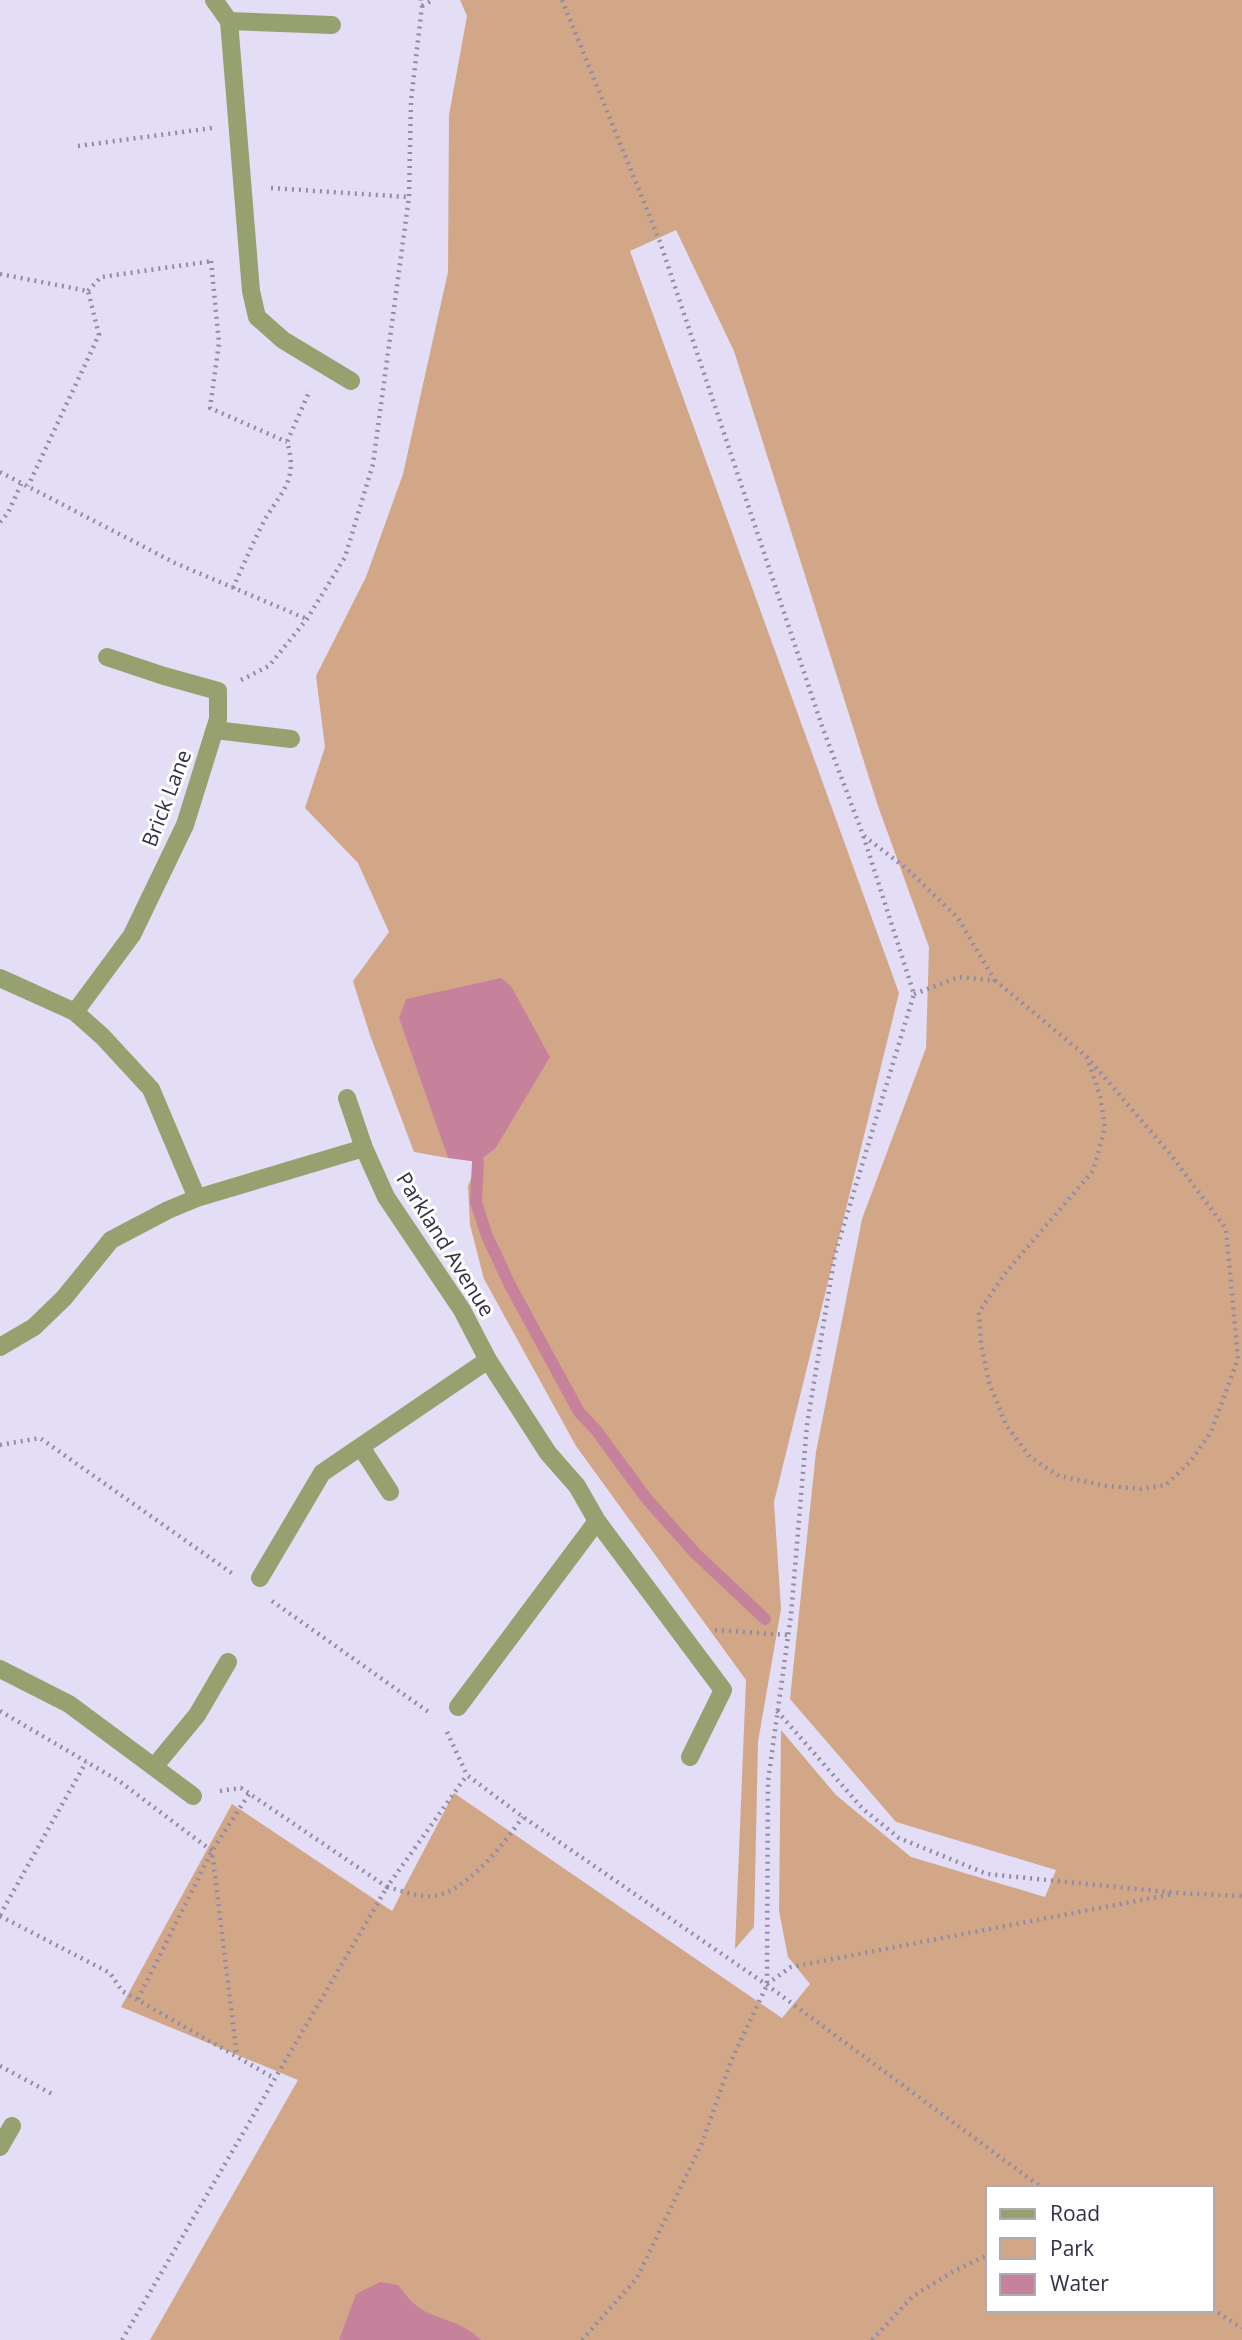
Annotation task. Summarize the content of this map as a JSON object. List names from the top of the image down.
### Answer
{
  "streets": {
    "street": ["Brick Lane", "Parkland Avenue"]
  },
  "legend": ["Road", "Park", "Water"]
}
